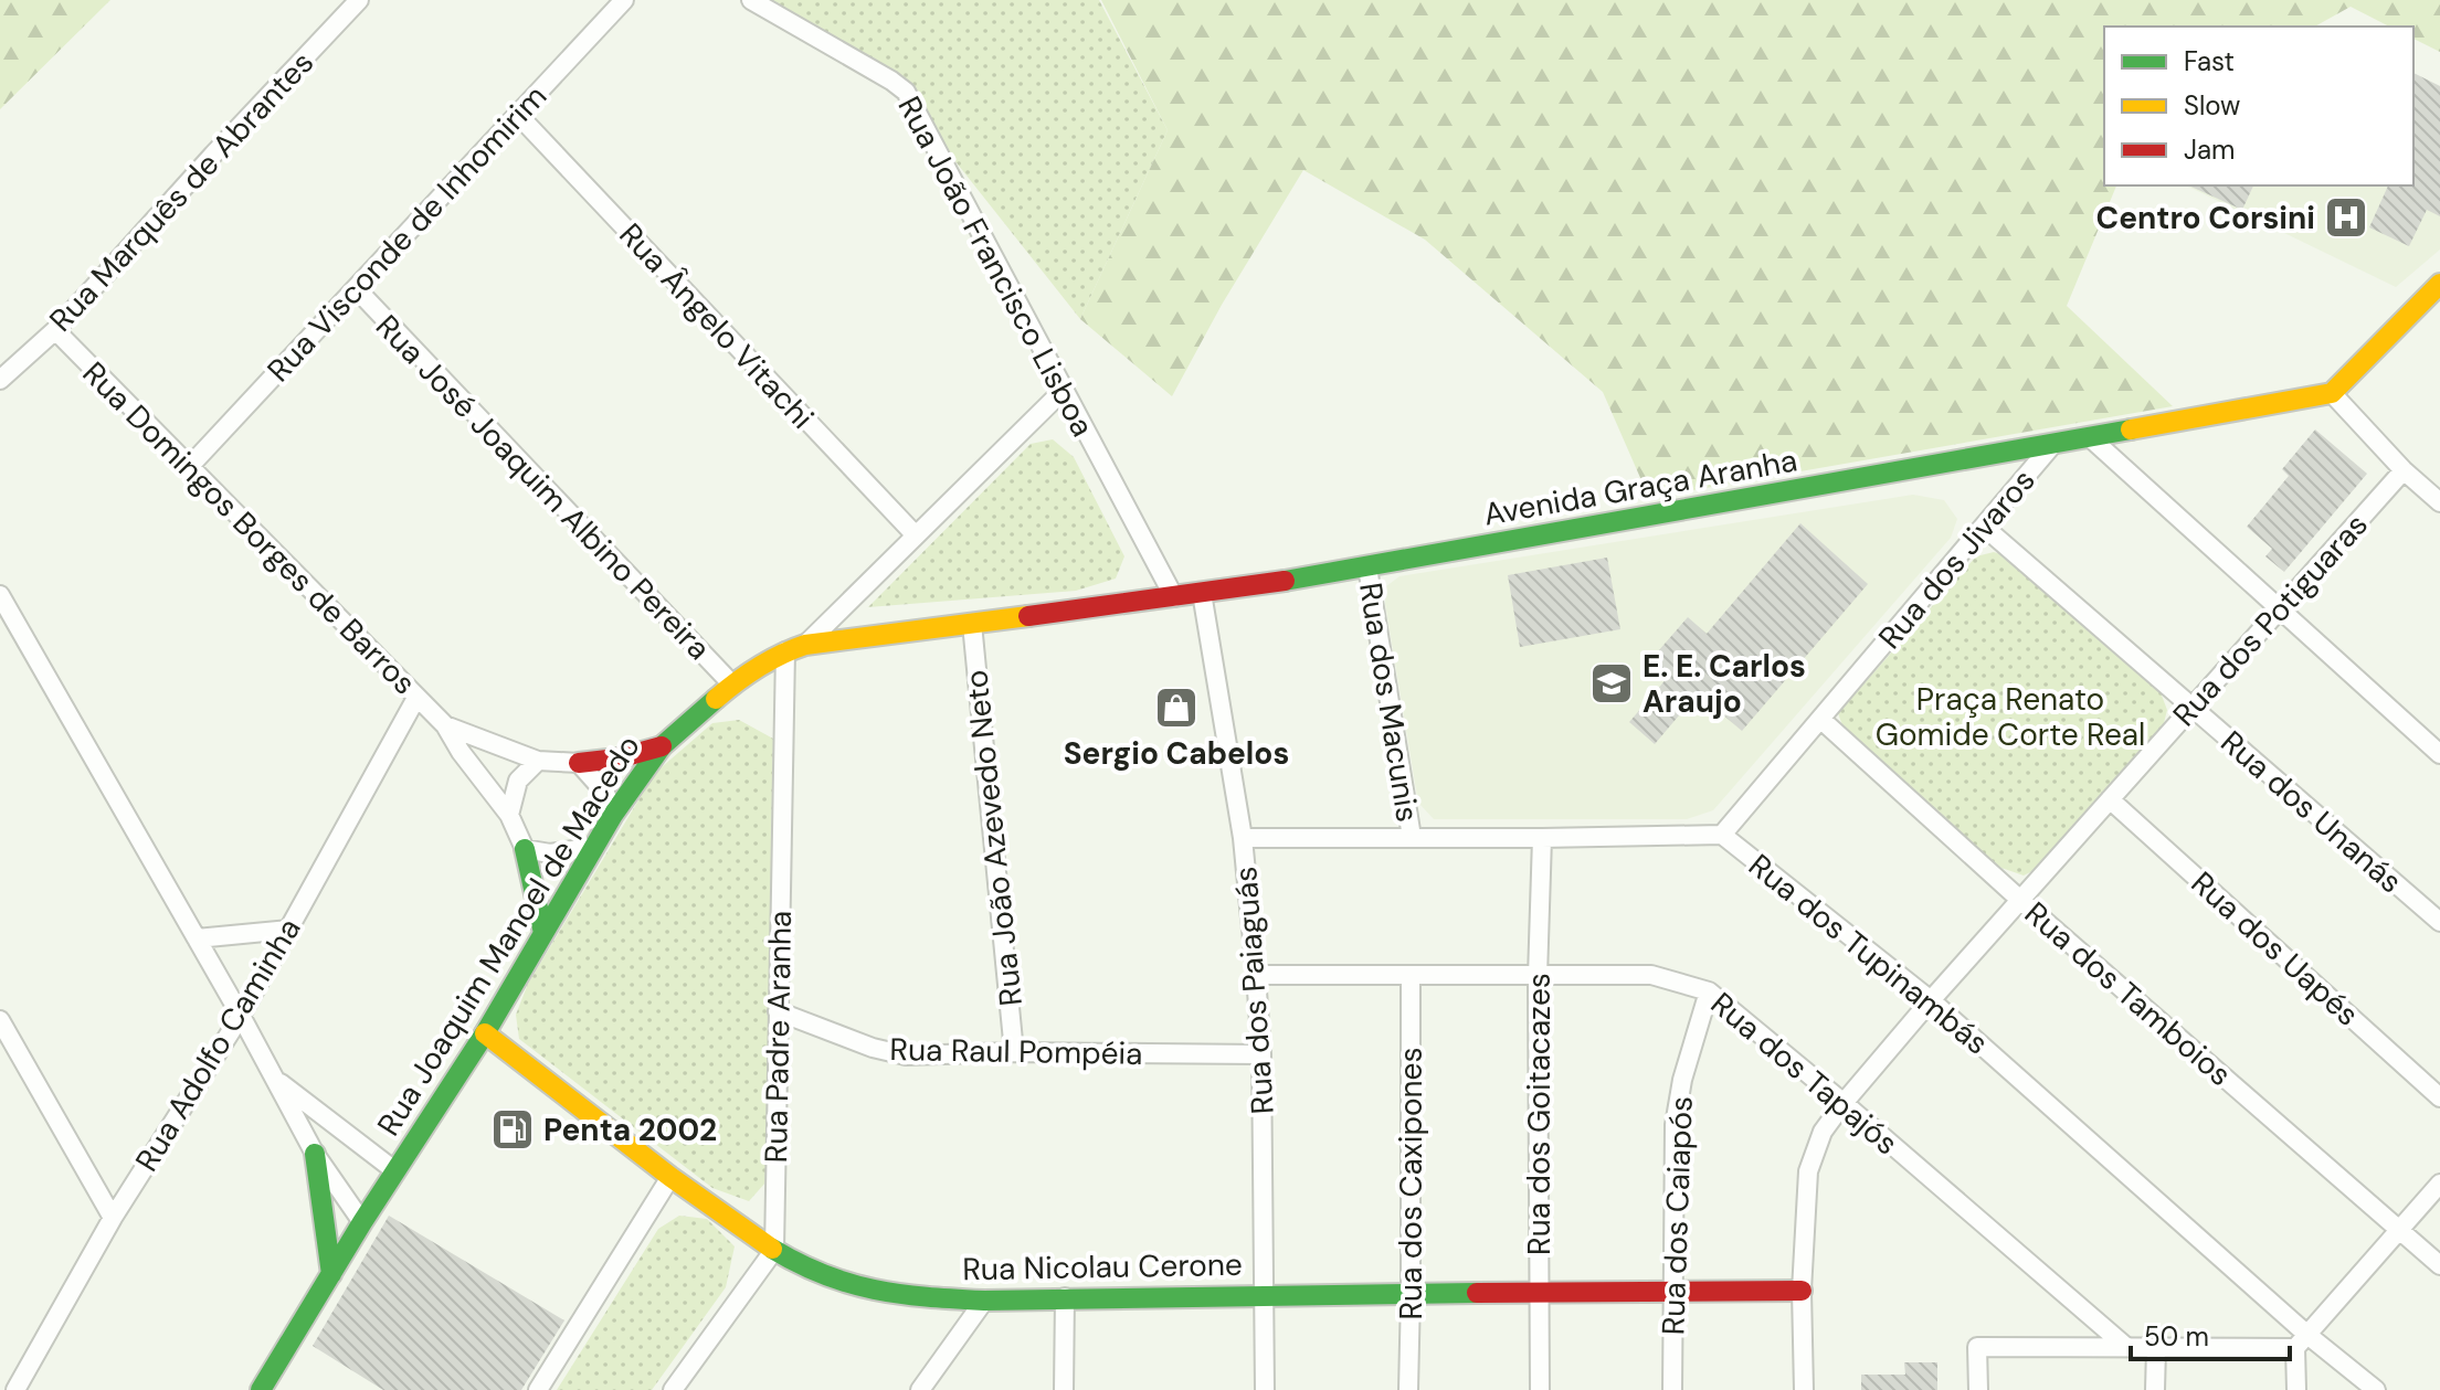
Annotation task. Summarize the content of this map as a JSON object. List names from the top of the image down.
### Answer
{
  "streets": {
    "street": [
      "Rua Marquês de Abrantes",
      "Rua Visconde de Inhomirim",
      "Rua João Francisco Lisboa",
      "Rua Ângelo Vitachi",
      "Rua José Joaquim Albino Pereira",
      "Avenida Graça Aranha",
      "Rua Domingos Borges de Barros",
      "Rua dos Jivaros",
      "Rua dos Potiguaras",
      "Rua dos Macunis",
      "Rua dos Unanás",
      "Rua João Azevedo Neto",
      "Rua Joaquim Manoel de Macedo",
      "Rua dos Uapés",
      "Rua dos Tupinambás",
      "Rua dos Paiaguás",
      "Rua dos Tamboios",
      "Rua Padre Aranha",
      "Rua Adolfo Caminha",
      "Rua Raul Pompéia",
      "Rua dos Tapajós",
      "Rua dos Goitacazes",
      "Rua dos Caxipones",
      "Rua dos Caiapós",
      "Rua Nicolau Cerone"
    ]
  },
  "crossings": [
    ["Rua Marquês de Abrantes", "Rua Domingos Borges de Barros"],
    ["Rua Visconde de Inhomirim", "Rua Ângelo Vitachi"],
    ["Rua Visconde de Inhomirim", "Rua José Joaquim Albino Pereira"],
    ["Rua Visconde de Inhomirim", "Rua Domingos Borges de Barros"],
    ["Rua João Francisco Lisboa", "Avenida Graça Aranha"],
    ["Rua João Francisco Lisboa", "Rua Joaquim Manoel de Macedo"],
    ["Rua Ângelo Vitachi", "Rua Joaquim Manoel de Macedo"],
    ["Rua José Joaquim Albino Pereira", "Rua Joaquim Manoel de Macedo"],
    ["Avenida Graça Aranha", "Rua dos Jivaros"],
    ["Avenida Graça Aranha", "Rua dos Macunis"],
    ["Avenida Graça Aranha", "Rua João Azevedo Neto"],
    ["Avenida Graça Aranha", "Rua Joaquim Manoel de Macedo"],
    ["Avenida Graça Aranha", "Rua dos Paiaguás"],
    ["Rua Domingos Borges de Barros", "Rua Joaquim Manoel de Macedo"],
    ["Rua Domingos Borges de Barros", "Rua Adolfo Caminha"],
    ["Rua dos Jivaros", "Rua dos Unanás"],
    ["Rua dos Jivaros", "Rua dos Tupinambás"],
    ["Rua dos Jivaros", "Rua dos Tamboios"],
    ["Rua dos Potiguaras", "Rua dos Unanás"],
    ["Rua dos Potiguaras", "Rua dos Uapés"],
    ["Rua dos Potiguaras", "Rua dos Tupinambás"],
    ["Rua dos Potiguaras", "Rua dos Tamboios"],
    ["Rua dos Potiguaras", "Rua dos Tapajós"],
    ["Rua dos Potiguaras", "Rua Nicolau Cerone"],
    ["Rua dos Macunis", "Rua dos Tupinambás"],
    ["Rua João Azevedo Neto", "Rua Raul Pompéia"],
    ["Rua Joaquim Manoel de Macedo", "Rua Padre Aranha"],
    ["Rua Joaquim Manoel de Macedo", "Rua Nicolau Cerone"],
    ["Rua dos Tupinambás", "Rua dos Paiaguás"],
    ["Rua dos Tupinambás", "Rua dos Goitacazes"],
    ["Rua dos Paiaguás", "Rua Raul Pompéia"],
    ["Rua dos Paiaguás", "Rua dos Tapajós"],
    ["Rua dos Paiaguás", "Rua Nicolau Cerone"],
    ["Rua Padre Aranha", "Rua Raul Pompéia"],
    ["Rua Padre Aranha", "Rua Nicolau Cerone"],
    ["Rua dos Tapajós", "Rua dos Goitacazes"],
    ["Rua dos Tapajós", "Rua dos Caxipones"],
    ["Rua dos Tapajós", "Rua dos Caiapós"],
    ["Rua dos Goitacazes", "Rua Nicolau Cerone"],
    ["Rua dos Caxipones", "Rua Nicolau Cerone"],
    ["Rua dos Caiapós", "Rua Nicolau Cerone"]
  ],
  "parks": ["Praça Renato Gomide Corte Real"],
  "places": {
    "hospital": ["Centro Corsini"],
    "school or university": ["E. E. Carlos Araujo"],
    "shop": ["Sergio Cabelos"],
    "fuel station": ["Penta 2002"]
  },
  "legend": ["Fast", "Slow", "Jam"],
  "scale_bar": "50 m"
}
